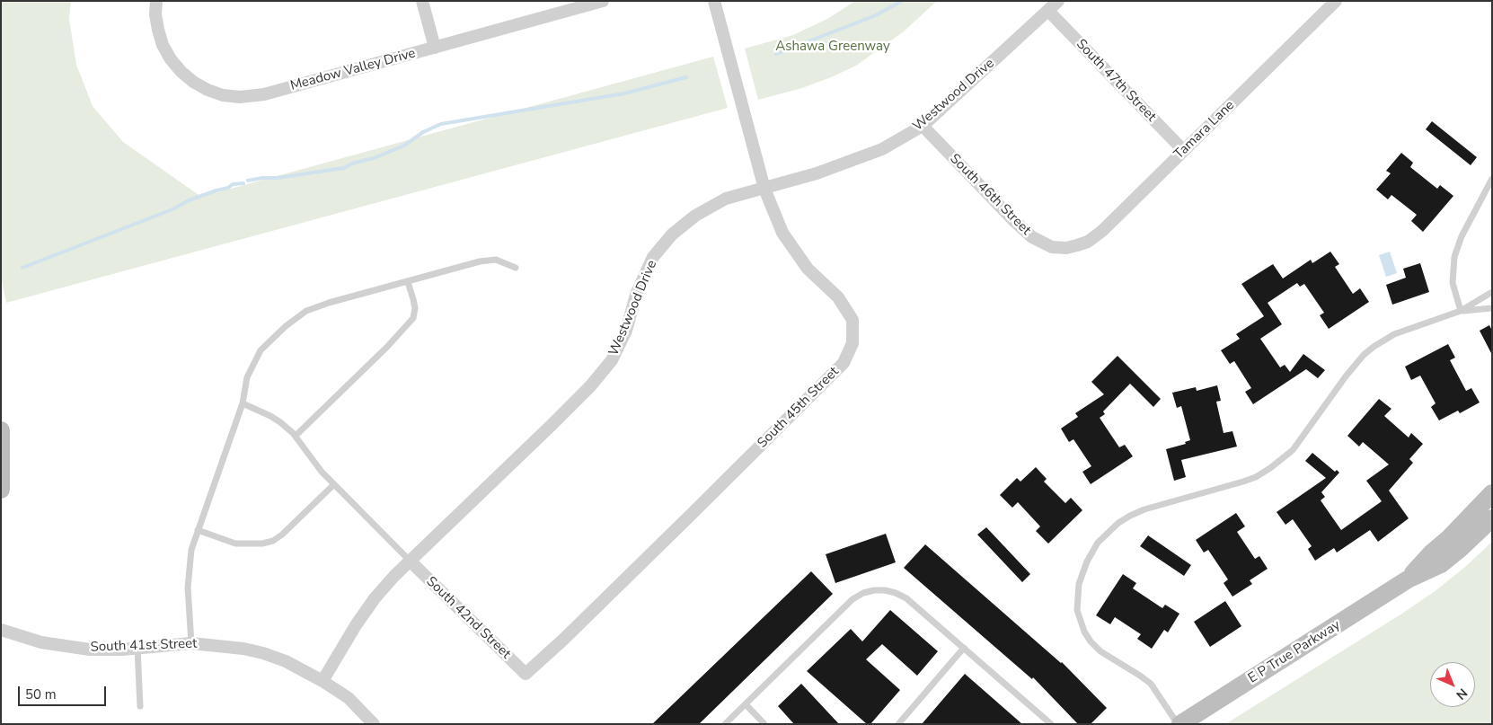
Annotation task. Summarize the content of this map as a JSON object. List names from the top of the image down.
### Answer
{
  "streets": {
    "main road": ["E P True Parkway"],
    "street": [
      "Meadow Valley Drive",
      "South 47th Street",
      "Westwood Drive",
      "Tamara Lane",
      "South 46th Street",
      "South 45th Street",
      "South 42nd Street",
      "South 41st Street"
    ]
  },
  "crossings": [
    ["South 47th Street", "Westwood Drive"],
    ["South 47th Street", "Tamara Lane"],
    ["Westwood Drive", "South 46th Street"],
    ["Westwood Drive", "South 45th Street"],
    ["Westwood Drive", "South 42nd Street"],
    ["Westwood Drive", "South 41st Street"],
    ["Tamara Lane", "South 46th Street"],
    ["South 45th Street", "South 42nd Street"]
  ],
  "parks": ["Ashawa Greenway"],
  "scale_bar": "50 m",
  "north": "bottom right"
}
